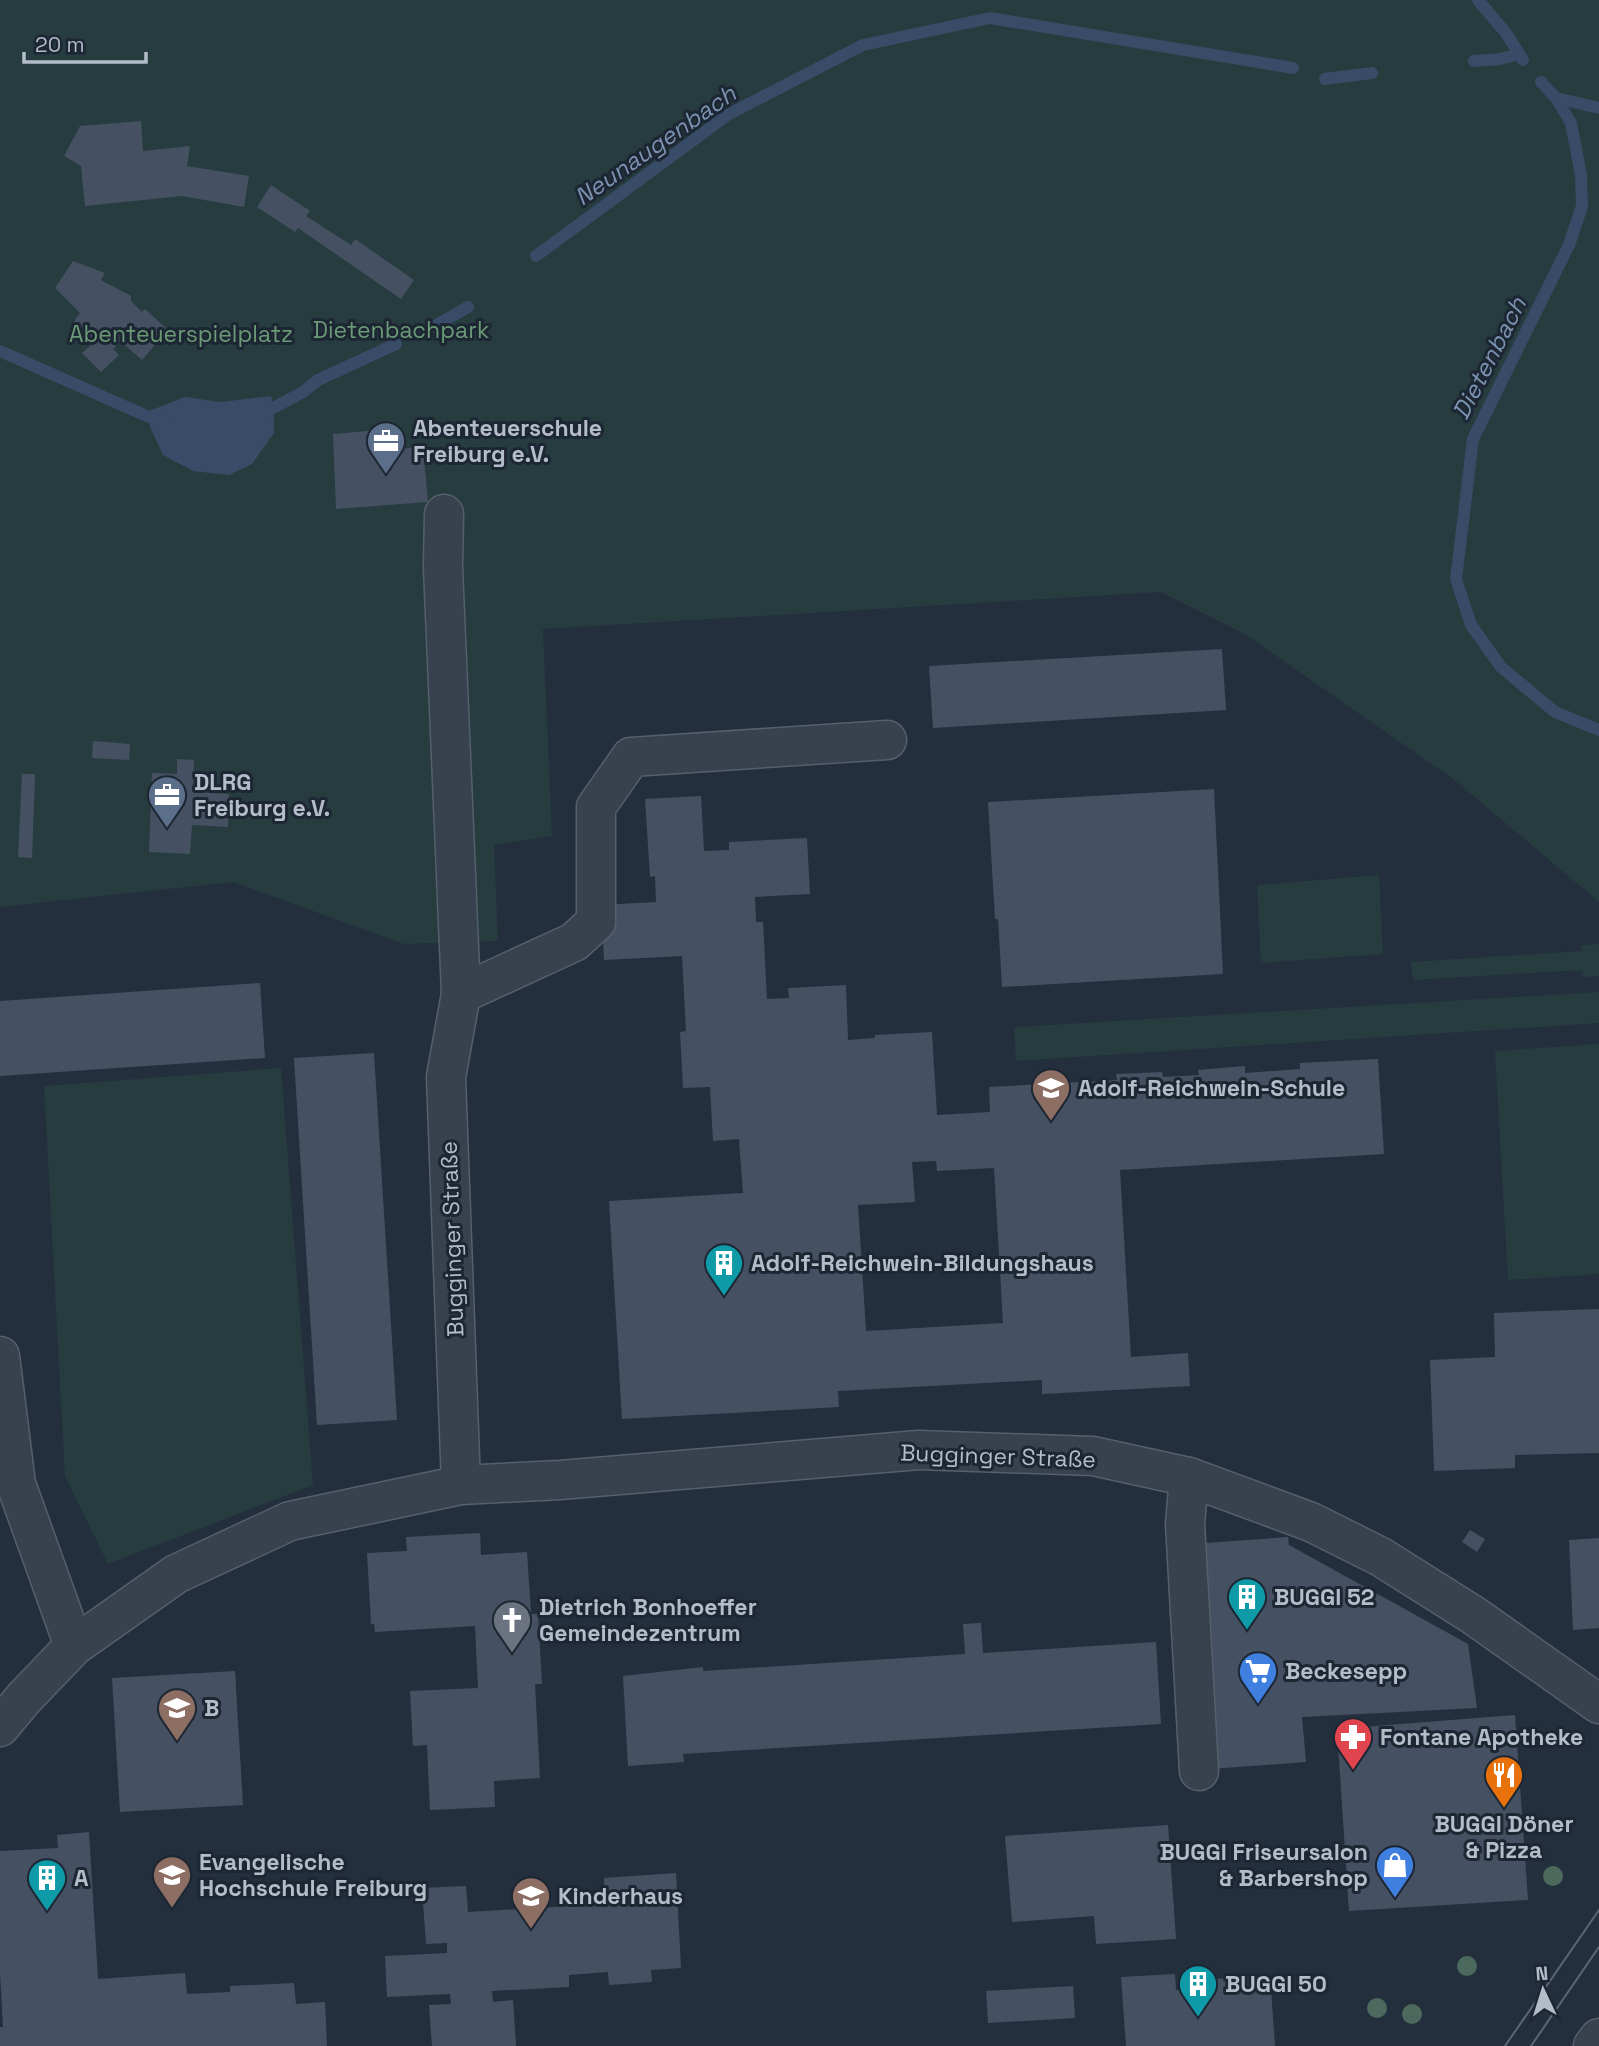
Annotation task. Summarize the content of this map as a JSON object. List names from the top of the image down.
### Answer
{
  "streets": {
    "street": ["Bugginger Straße"]
  },
  "water": ["Neunaugenbach", "Dietenbach"],
  "parks": ["Dietenbachpark", "Abenteuerspielplatz"],
  "places": {
    "office": ["Abenteuerschule Freiburg e.V.", "DLRG Freiburg e.V."],
    "school or university": [
      "Adolf-Reichwein-Schule",
      "B",
      "Evangelische Hochschule Freiburg",
      "Kinderhaus"
    ],
    "building": [
      "Adolf-Reichwein-Bildungshaus",
      "BUGGI 52",
      "A",
      "BUGGI 50"
    ],
    "church": ["Dietrich Bonhoeffer Gemeindezentrum"],
    "supermarket": ["Beckesepp"],
    "pharmacy": ["Fontane Apotheke"],
    "restaurant": ["BUGGI Döner & Pizza"],
    "shop": ["BUGGI Friseursalon & Barbershop"]
  },
  "scale_bar": "20 m",
  "north": "top"
}
